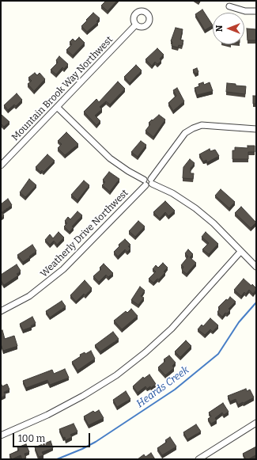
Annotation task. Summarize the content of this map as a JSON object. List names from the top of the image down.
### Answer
{
  "streets": {
    "street": ["Mountain Brook Way Northwest", "Weatherly Drive Northwest"]
  },
  "water": ["Heards Creek"],
  "scale_bar": "100 m",
  "north": "left"
}
